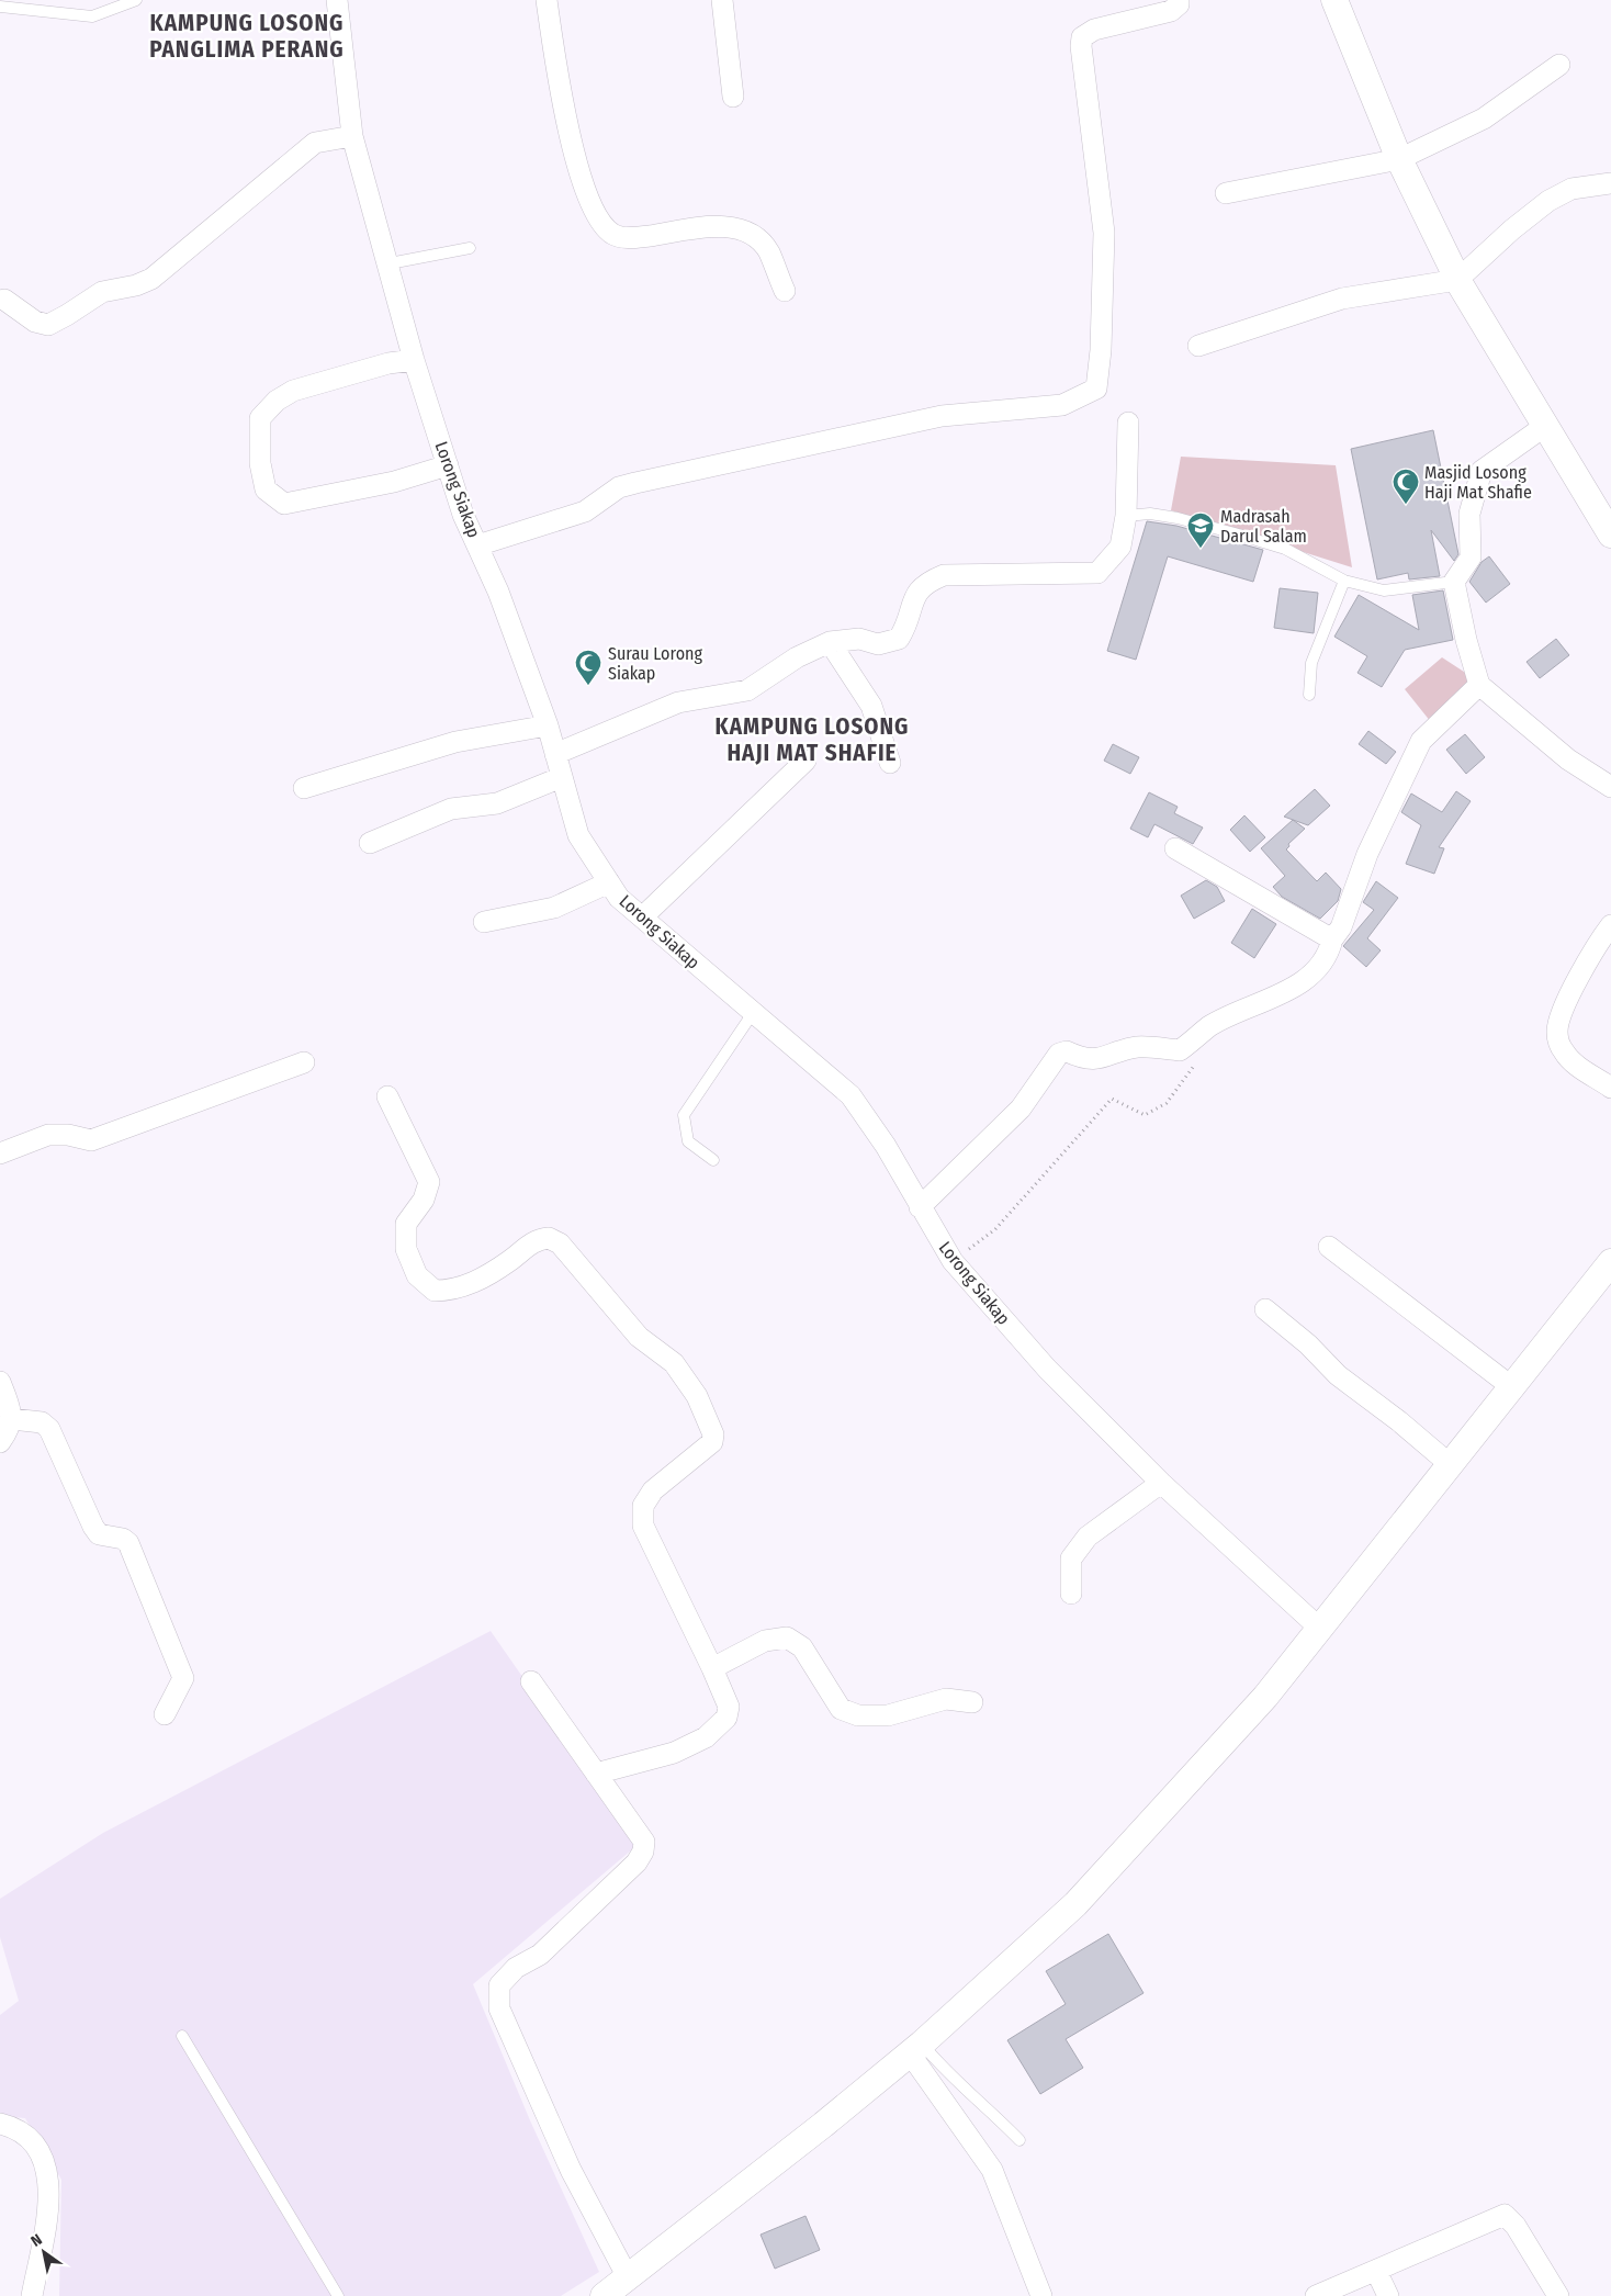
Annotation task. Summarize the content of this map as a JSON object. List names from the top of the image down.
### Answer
{
  "streets": {
    "street": ["Lorong Siakap"]
  },
  "districts": ["KAMPUNG LOSONG PANGLIMA PERANG", "KAMPUNG LOSONG HAJI MAT SHAFIE"],
  "places": {
    "mosque": ["Masjid Losong Haji Mat Shafie", "Surau Lorong Siakap"],
    "school or university": ["Madrasah Darul Salam"]
  },
  "north": "top left"
}
